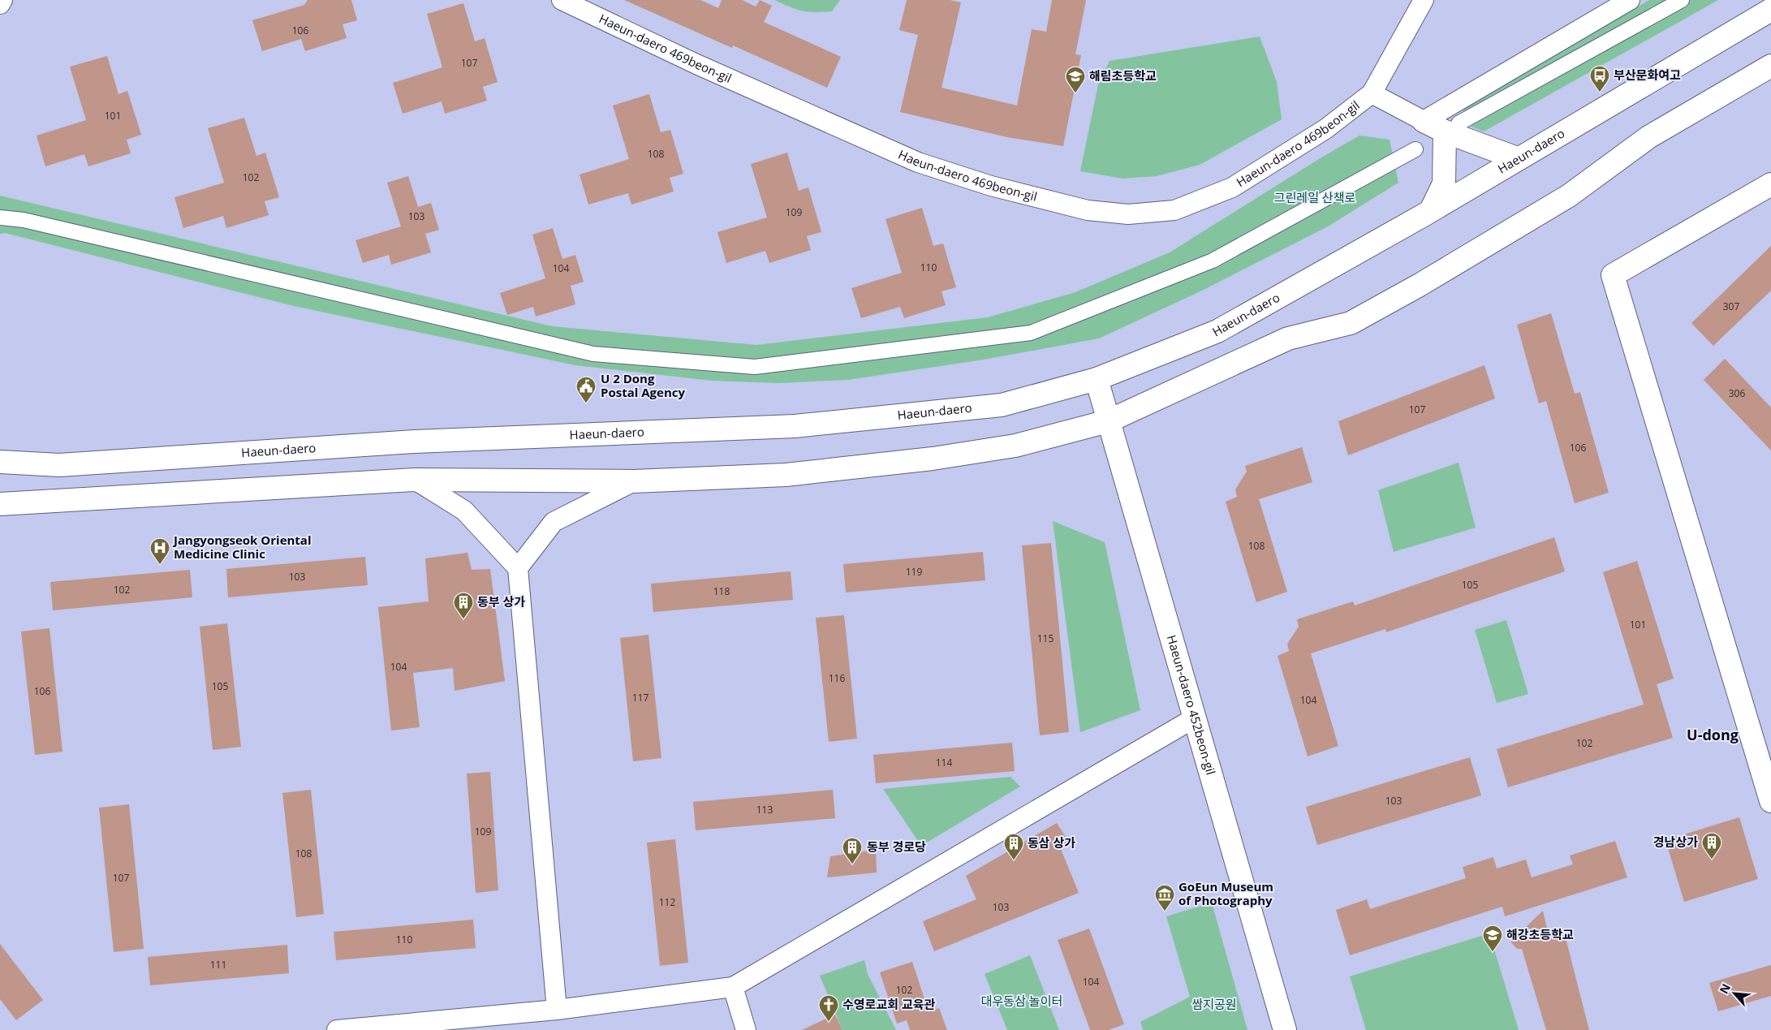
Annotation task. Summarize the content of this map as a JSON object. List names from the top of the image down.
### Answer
{
  "streets": {
    "main road": ["Haeun-daero", "Haeun-daero 452beon-gil"],
    "street": ["Haeun-daero 469beon-gil"]
  },
  "crossings": [
    ["Haeun-daero", "Haeun-daero 452beon-gil"]
  ],
  "districts": ["U-dong"],
  "parks": ["그린레일 산책로", "대우동삼 놀이터", "쌈지공원"],
  "places": {
    "bus stop": ["부산문화여고"],
    "school or university": ["해림초등학교", "해강초등학교"],
    "public building": ["U 2 Dong Postal Agency"],
    "hospital": ["Jangyongseok Oriental Medicine Clinic"],
    "building": [
      "동부 상가",
      "경남상가",
      "동삼 상가",
      "동부 경로당"
    ],
    "museum": ["GoEun Museum of Photography"],
    "church": ["수영로교회 교육관"]
  },
  "house_numbers": [
    "106",
    "107",
    "101",
    "108",
    "102",
    "109",
    "103",
    "110",
    "104",
    "307",
    "306",
    "107",
    "106",
    "108",
    "119",
    "103",
    "105",
    "102",
    "118",
    "101",
    "115",
    "104",
    "116",
    "105",
    "106",
    "117",
    "104",
    "102",
    "114",
    "103",
    "113",
    "109",
    "108",
    "107",
    "112",
    "103",
    "110",
    "111",
    "104",
    "102"
  ],
  "north": "top left"
}
